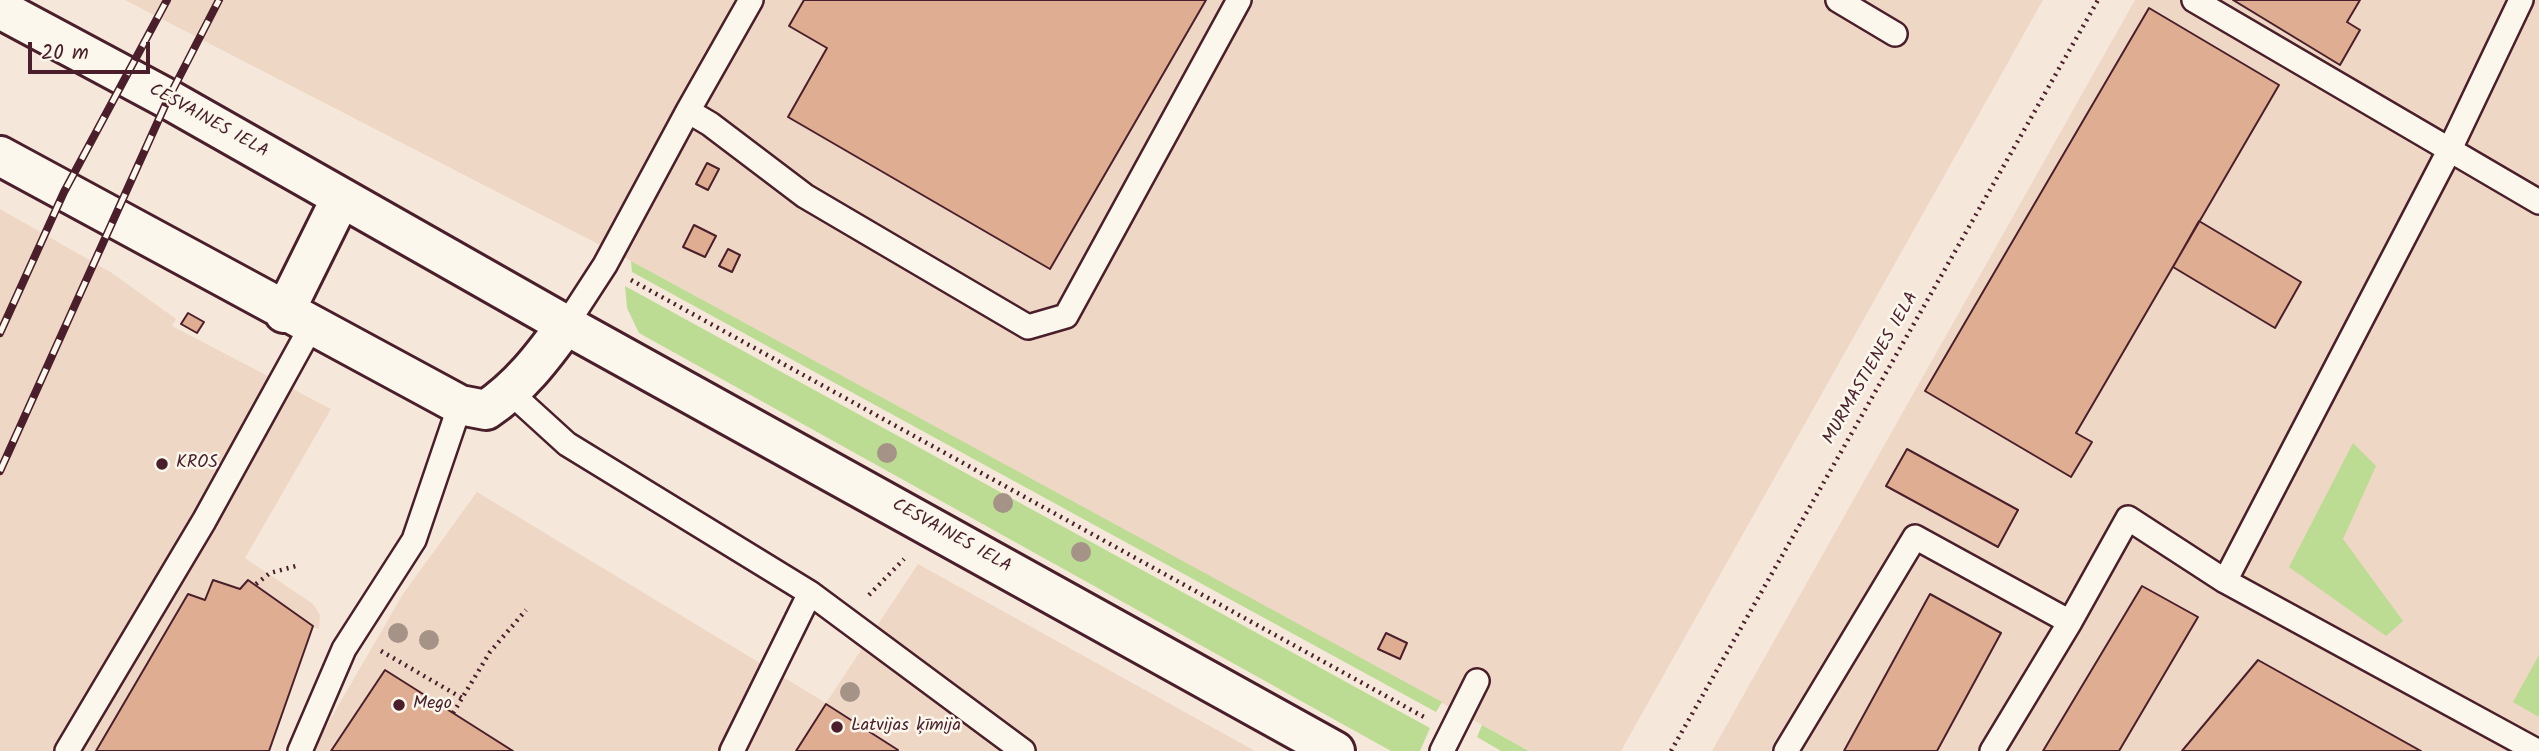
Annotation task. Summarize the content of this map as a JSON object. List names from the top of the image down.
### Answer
{
  "streets": {
    "street": ["CESVAINES IELA"],
    "path": ["MURMASTIENES IELA"]
  },
  "places": ["KROS", "Mego", "Latvijas ķīmija"],
  "scale_bar": "20 m"
}
